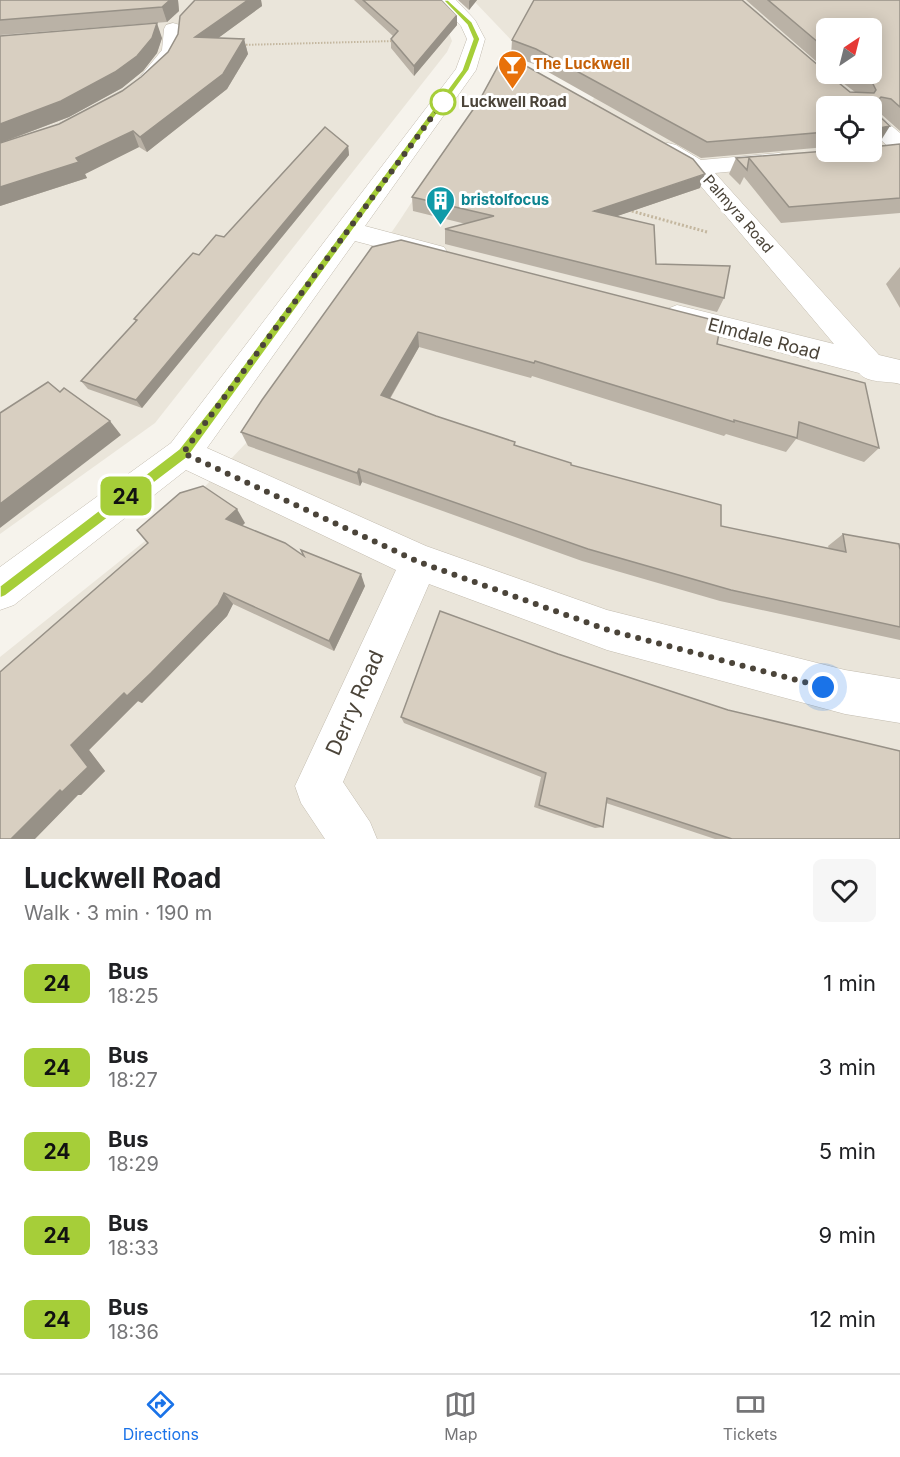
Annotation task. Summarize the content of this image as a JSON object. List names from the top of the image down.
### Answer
{
  "streets": {
    "street": ["Palmyra Road", "Elmdale Road", "Derry Road"]
  },
  "crossings": [
    ["Palmyra Road", "Elmdale Road"]
  ],
  "places": {
    "bar": ["The Luckwell"],
    "other": ["Luckwell Road"],
    "building": ["bristolfocus"]
  },
  "lines": ["bus line 24"],
  "north": "top right",
  "page": {
    "on_map": "24",
    "heading": ["Luckwell Road", "Walk · 3 min · 190 m"],
    "list": [
      {
        "mark": "24",
        "name": "Bus",
        "note": "18:25",
        "value": "1 min"
      },
      {
        "mark": "24",
        "name": "Bus",
        "note": "18:27",
        "value": "3 min"
      },
      {
        "mark": "24",
        "name": "Bus",
        "note": "18:29",
        "value": "5 min"
      },
      {
        "mark": "24",
        "name": "Bus",
        "note": "18:33",
        "value": "9 min"
      },
      {
        "mark": "24",
        "name": "Bus",
        "note": "18:36",
        "value": "12 min"
      }
    ],
    "tabs": ["Directions", "Map", "Tickets"]
  }
}
